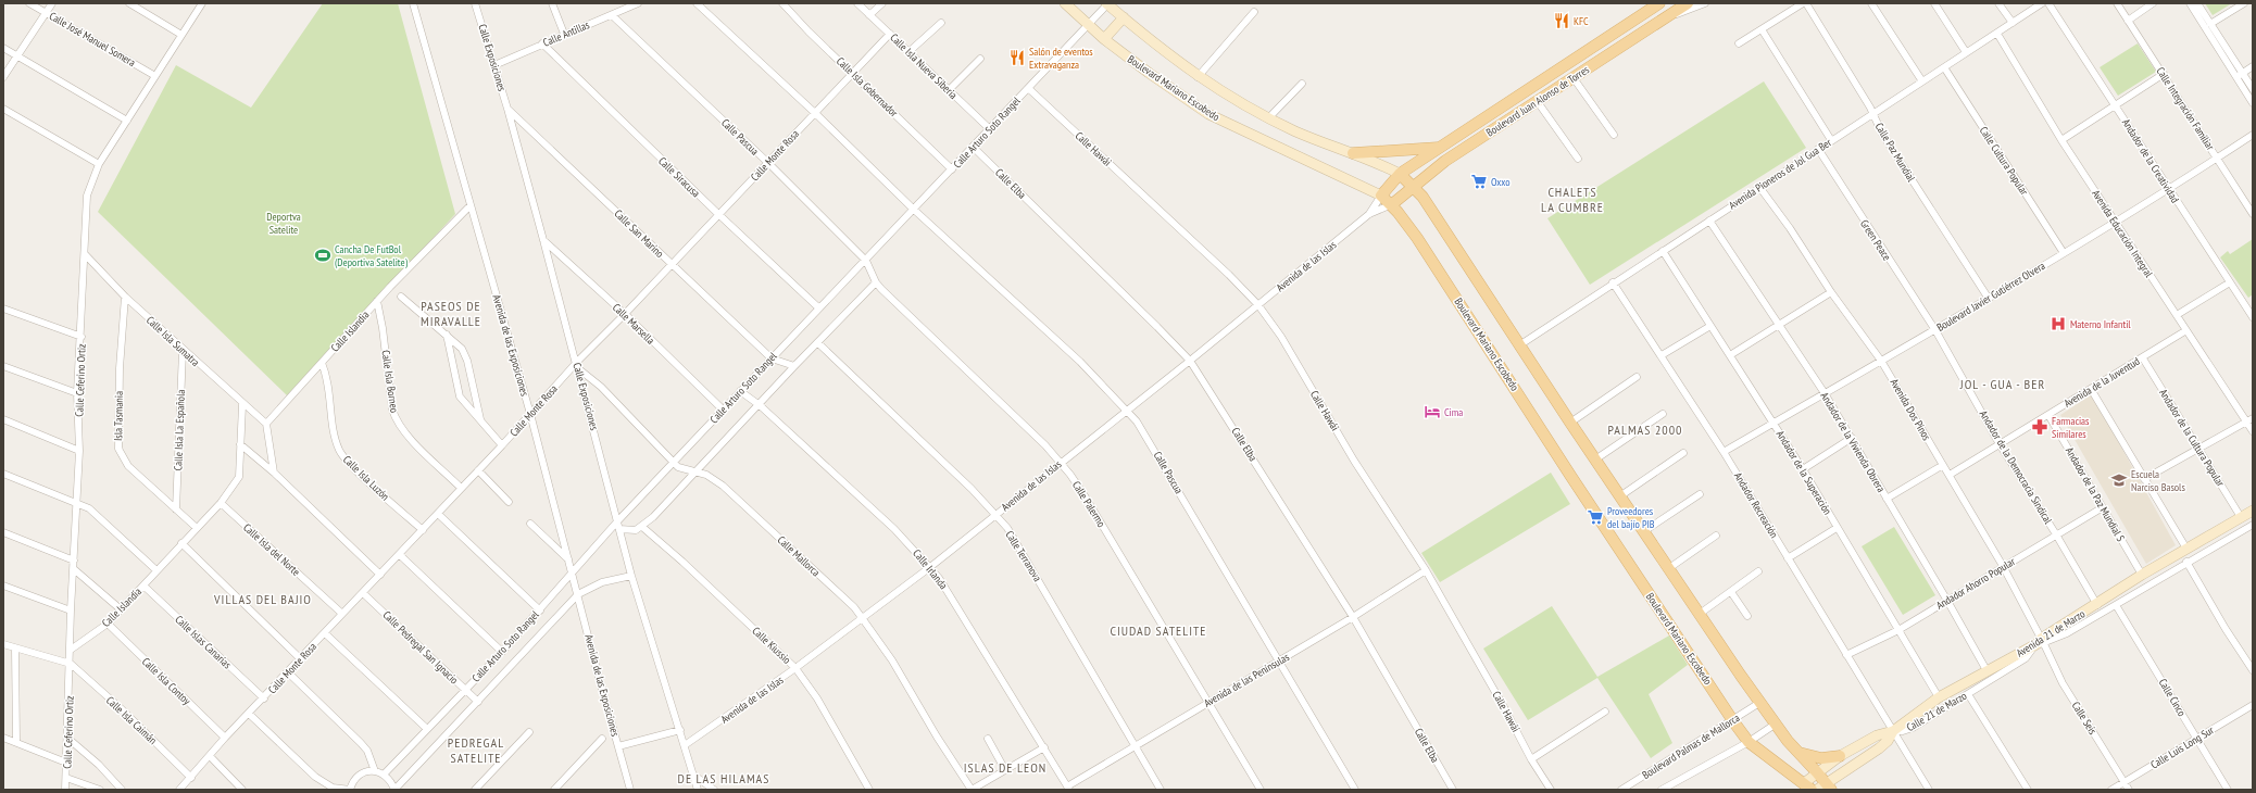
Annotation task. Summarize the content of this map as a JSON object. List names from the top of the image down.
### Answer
{
  "streets": {
    "main road": ["Boulevard Mariano Escobedo", "Boulevard Juan Alonso de Torres"],
    "street": [
      "Calle Antillas",
      "Calle José Manuel Somera",
      "Calle Exposiciones",
      "Calle Isla Nueva Siberia",
      "Calle Isla Gobernador",
      "Calle Integración Familiar",
      "Calle Arturo Soto Rangel",
      "Calle Pascua",
      "Calle Hawái",
      "Calle Paz Mundial",
      "Calle Monte Rosa",
      "Calle Cultura Popular",
      "Andador de la Creatividad",
      "Avenida Pioneros de Jol Gua Ber",
      "Calle Siracusa",
      "Calle Elba",
      "Calle San Marino",
      "Avenida Educación Integral",
      "Green Peace",
      "Avenida de las Islas",
      "Boulevard Javier Gutiérrez Olvera",
      "Calle Marsella",
      "Calle Islandia",
      "Calle Isla Sumatra",
      "Avenida de las Exposiciones",
      "Calle Ceferino Ortiz",
      "Calle Isla Borneo",
      "Avenida de la Juventud",
      "Avenida Dos Pinos",
      "Isla Tasmania",
      "Calle Isla La Española",
      "Andador de la Cultura Popular",
      "Andador de la Vivienda Obrera",
      "Andador de la Democracia Sindical",
      "Andador de la Superación",
      "Calle Isla Luzón",
      "Andador de la Paz Mundial S",
      "Calle Palermo",
      "Andador Recreación",
      "Calle Isla del Norte",
      "Calle Mallorca",
      "Calle Terranova",
      "Calle Irlanda",
      "Andador Ahorro Popular",
      "Avenida 21 de Marzo",
      "Calle Islas Canarias",
      "Calle Kiussio",
      "Calle Pedregal San Ignacio",
      "Avenida de las Penínsulas",
      "Calle Isla Contoy",
      "Calle Cinco",
      "Calle 21 de Marzo",
      "Calle Seis",
      "Calle Isla Caimán",
      "Boulevard Palmas de Mallorca",
      "Calle Luis Long Sur"
    ]
  },
  "crossings": [
    ["Calle Antillas", "Calle Exposiciones"],
    ["Calle Antillas", "Calle Pascua"],
    ["Calle Antillas", "Calle Siracusa"],
    ["Calle José Manuel Somera", "Calle Ceferino Ortiz"],
    ["Calle Exposiciones", "Calle Arturo Soto Rangel"],
    ["Calle Exposiciones", "Calle Monte Rosa"],
    ["Calle Exposiciones", "Calle San Marino"],
    ["Calle Exposiciones", "Avenida de las Islas"],
    ["Calle Exposiciones", "Calle Marsella"],
    ["Calle Exposiciones", "Calle Mallorca"],
    ["Calle Isla Nueva Siberia", "Calle Arturo Soto Rangel"],
    ["Calle Isla Nueva Siberia", "Calle Monte Rosa"],
    ["Calle Isla Gobernador", "Calle Arturo Soto Rangel"],
    ["Calle Isla Gobernador", "Calle Monte Rosa"],
    ["Boulevard Mariano Escobedo", "Boulevard Juan Alonso de Torres"],
    ["Boulevard Mariano Escobedo", "Calle Arturo Soto Rangel"],
    ["Boulevard Mariano Escobedo", "Avenida Pioneros de Jol Gua Ber"],
    ["Boulevard Mariano Escobedo", "Avenida de las Islas"],
    ["Boulevard Mariano Escobedo", "Avenida 21 de Marzo"],
    ["Boulevard Mariano Escobedo", "Calle 21 de Marzo"],
    ["Boulevard Mariano Escobedo", "Boulevard Palmas de Mallorca"],
    ["Boulevard Juan Alonso de Torres", "Avenida de las Islas"],
    ["Calle Integración Familiar", "Boulevard Javier Gutiérrez Olvera"],
    ["Calle Arturo Soto Rangel", "Calle Pascua"],
    ["Calle Arturo Soto Rangel", "Calle Hawái"],
    ["Calle Arturo Soto Rangel", "Calle Siracusa"],
    ["Calle Arturo Soto Rangel", "Calle Elba"],
    ["Calle Arturo Soto Rangel", "Calle San Marino"],
    ["Calle Arturo Soto Rangel", "Calle Marsella"],
    ["Calle Arturo Soto Rangel", "Avenida de las Exposiciones"],
    ["Calle Arturo Soto Rangel", "Calle Palermo"],
    ["Calle Arturo Soto Rangel", "Calle Mallorca"],
    ["Calle Arturo Soto Rangel", "Calle Irlanda"],
    ["Calle Arturo Soto Rangel", "Calle Pedregal San Ignacio"],
    ["Calle Pascua", "Calle Monte Rosa"],
    ["Calle Pascua", "Avenida de las Islas"],
    ["Calle Pascua", "Calle Palermo"],
    ["Calle Pascua", "Avenida de las Penínsulas"],
    ["Calle Hawái", "Avenida de las Islas"],
    ["Calle Hawái", "Avenida de las Penínsulas"],
    ["Calle Paz Mundial", "Avenida Pioneros de Jol Gua Ber"],
    ["Calle Paz Mundial", "Boulevard Javier Gutiérrez Olvera"],
    ["Calle Monte Rosa", "Calle Siracusa"],
    ["Calle Monte Rosa", "Calle San Marino"],
    ["Calle Monte Rosa", "Calle Marsella"],
    ["Calle Monte Rosa", "Avenida de las Exposiciones"],
    ["Calle Monte Rosa", "Calle Isla Borneo"],
    ["Calle Monte Rosa", "Calle Isla Luzón"],
    ["Calle Monte Rosa", "Calle Isla del Norte"],
    ["Calle Monte Rosa", "Calle Islas Canarias"],
    ["Calle Monte Rosa", "Calle Pedregal San Ignacio"],
    ["Calle Monte Rosa", "Calle Isla Contoy"],
    ["Calle Monte Rosa", "Calle Isla Caimán"],
    ["Calle Cultura Popular", "Avenida Pioneros de Jol Gua Ber"],
    ["Calle Cultura Popular", "Boulevard Javier Gutiérrez Olvera"],
    ["Andador de la Creatividad", "Boulevard Javier Gutiérrez Olvera"],
    ["Avenida Pioneros de Jol Gua Ber", "Avenida Educación Integral"],
    ["Avenida Pioneros de Jol Gua Ber", "Green Peace"],
    ["Avenida Pioneros de Jol Gua Ber", "Avenida Dos Pinos"],
    ["Avenida Pioneros de Jol Gua Ber", "Andador de la Vivienda Obrera"],
    ["Avenida Pioneros de Jol Gua Ber", "Andador de la Superación"],
    ["Avenida Pioneros de Jol Gua Ber", "Andador Recreación"],
    ["Calle Elba", "Avenida de las Islas"],
    ["Calle Elba", "Avenida de las Penínsulas"],
    ["Avenida Educación Integral", "Boulevard Javier Gutiérrez Olvera"],
    ["Avenida Educación Integral", "Avenida de la Juventud"],
    ["Green Peace", "Boulevard Javier Gutiérrez Olvera"],
    ["Green Peace", "Andador de la Democracia Sindical"],
    ["Avenida de las Islas", "Calle Palermo"],
    ["Avenida de las Islas", "Calle Mallorca"],
    ["Avenida de las Islas", "Calle Terranova"],
    ["Avenida de las Islas", "Calle Irlanda"],
    ["Avenida de las Islas", "Calle Kiussio"],
    ["Boulevard Javier Gutiérrez Olvera", "Avenida Dos Pinos"],
    ["Boulevard Javier Gutiérrez Olvera", "Andador de la Vivienda Obrera"],
    ["Boulevard Javier Gutiérrez Olvera", "Andador de la Democracia Sindical"],
    ["Boulevard Javier Gutiérrez Olvera", "Andador de la Superación"],
    ["Boulevard Javier Gutiérrez Olvera", "Andador Recreación"],
    ["Calle Islandia", "Calle Isla Sumatra"],
    ["Calle Islandia", "Avenida de las Exposiciones"],
    ["Calle Islandia", "Calle Ceferino Ortiz"],
    ["Calle Islandia", "Calle Isla Borneo"],
    ["Calle Islandia", "Isla Tasmania"],
    ["Calle Islandia", "Calle Isla Luzón"],
    ["Calle Islandia", "Calle Isla del Norte"],
    ["Calle Islandia", "Calle Islas Canarias"],
    ["Calle Islandia", "Calle Isla Contoy"],
    ["Calle Isla Sumatra", "Calle Ceferino Ortiz"],
    ["Calle Isla Sumatra", "Isla Tasmania"],
    ["Calle Isla Sumatra", "Calle Isla La Española"],
    ["Calle Ceferino Ortiz", "Calle Isla Caimán"],
    ["Avenida de la Juventud", "Avenida Dos Pinos"],
    ["Avenida de la Juventud", "Andador de la Cultura Popular"],
    ["Avenida de la Juventud", "Andador de la Democracia Sindical"],
    ["Avenida de la Juventud", "Andador de la Paz Mundial S"],
    ["Avenida Dos Pinos", "Andador Ahorro Popular"],
    ["Avenida Dos Pinos", "Avenida 21 de Marzo"],
    ["Avenida Dos Pinos", "Calle 21 de Marzo"],
    ["Avenida Dos Pinos", "Calle Seis"],
    ["Isla Tasmania", "Calle Isla La Española"],
    ["Andador de la Cultura Popular", "Avenida 21 de Marzo"],
    ["Andador de la Vivienda Obrera", "Andador Ahorro Popular"],
    ["Andador de la Vivienda Obrera", "Avenida 21 de Marzo"],
    ["Andador de la Democracia Sindical", "Andador Ahorro Popular"],
    ["Andador de la Democracia Sindical", "Avenida 21 de Marzo"],
    ["Andador de la Superación", "Andador Ahorro Popular"],
    ["Andador de la Superación", "Avenida 21 de Marzo"],
    ["Andador de la Paz Mundial S", "Andador Ahorro Popular"],
    ["Andador de la Paz Mundial S", "Avenida 21 de Marzo"],
    ["Calle Palermo", "Avenida de las Penínsulas"],
    ["Andador Recreación", "Andador Ahorro Popular"],
    ["Andador Recreación", "Avenida 21 de Marzo"],
    ["Andador Recreación", "Calle 21 de Marzo"],
    ["Calle Terranova", "Avenida de las Penínsulas"],
    ["Calle Irlanda", "Avenida de las Penínsulas"],
    ["Avenida 21 de Marzo", "Calle 21 de Marzo"],
    ["Avenida 21 de Marzo", "Calle Seis"],
    ["Calle Cinco", "Calle 21 de Marzo"],
    ["Calle Cinco", "Calle Luis Long Sur"],
    ["Calle 21 de Marzo", "Calle Seis"],
    ["Calle Seis", "Calle Luis Long Sur"]
  ],
  "districts": [
    "CHALETS LA CUMBRE",
    "PASEOS DE MIRAVALLE",
    "JOL - GUA - BER",
    "PALMAS 2000",
    "VILLAS DEL BAJIO",
    "CIUDAD SATELITE",
    "PEDREGAL SATELITE",
    "ISLAS DE LEON",
    "DE LAS HILAMAS"
  ],
  "parks": ["Deportva Satelite"],
  "places": {
    "restaurant": ["KFC", "Salón de eventos Extravaganza"],
    "supermarket": ["Oxxo", "Proveedores del bajío PIB"],
    "sports": ["Cancha De FutBol (Deportiva Satelite)"],
    "hospital": ["Materno Infantil"],
    "hotel": ["Cima"],
    "pharmacy": ["Farmacias Similares"],
    "school or university": ["Escuela Narciso Basols"]
  }
}
